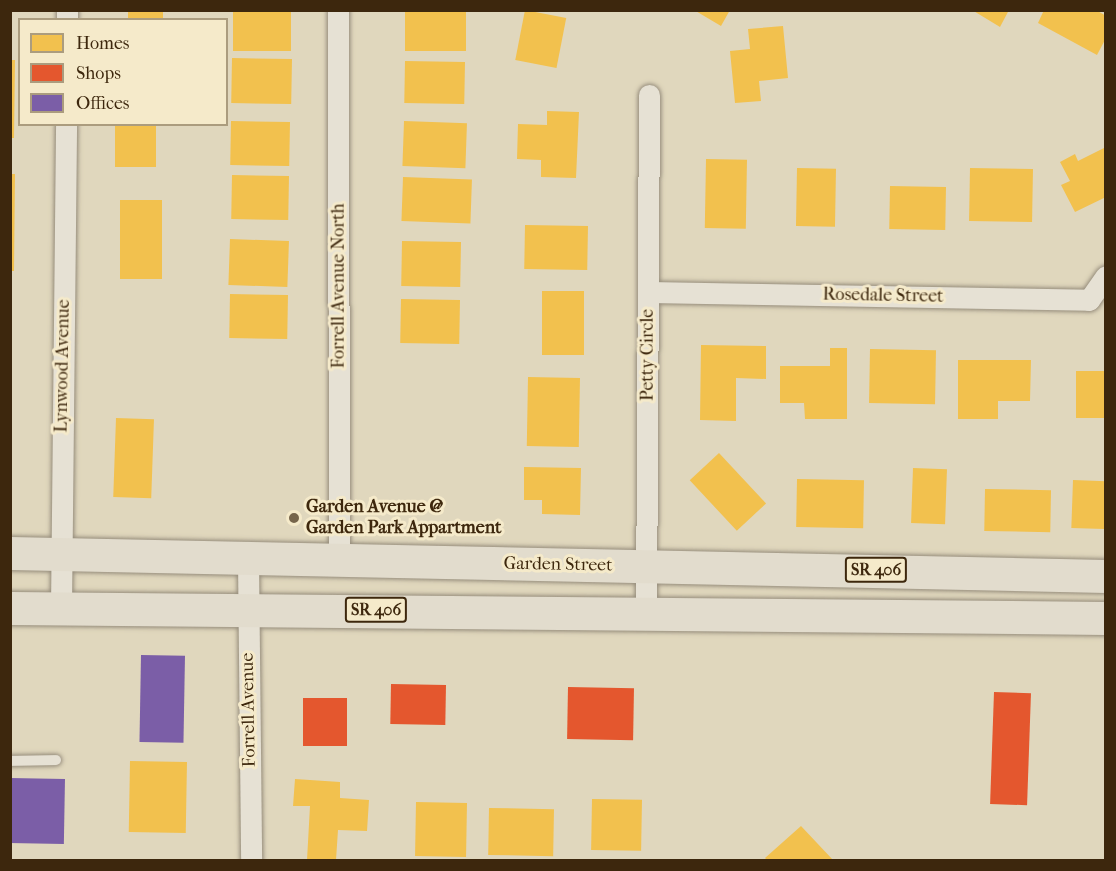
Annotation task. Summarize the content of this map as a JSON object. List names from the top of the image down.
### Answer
{
  "streets": {
    "main road": ["Garden Street", "SR 406"],
    "street": [
      "Forrell Avenue North",
      "Rosedale Street",
      "Petty Circle",
      "Lynwood Avenue",
      "Forrell Avenue"
    ]
  },
  "crossings": [
    ["Forrell Avenue North", "Garden Street"],
    ["Rosedale Street", "Petty Circle"],
    ["Petty Circle", "Garden Street"],
    ["Petty Circle", "SR 406"],
    ["Lynwood Avenue", "Garden Street"],
    ["Lynwood Avenue", "SR 406"],
    ["Garden Street", "Forrell Avenue"],
    ["SR 406", "Forrell Avenue"]
  ],
  "places": ["Garden Avenue @ Garden Park Appartment"],
  "legend": ["Homes", "Shops", "Offices"]
}
